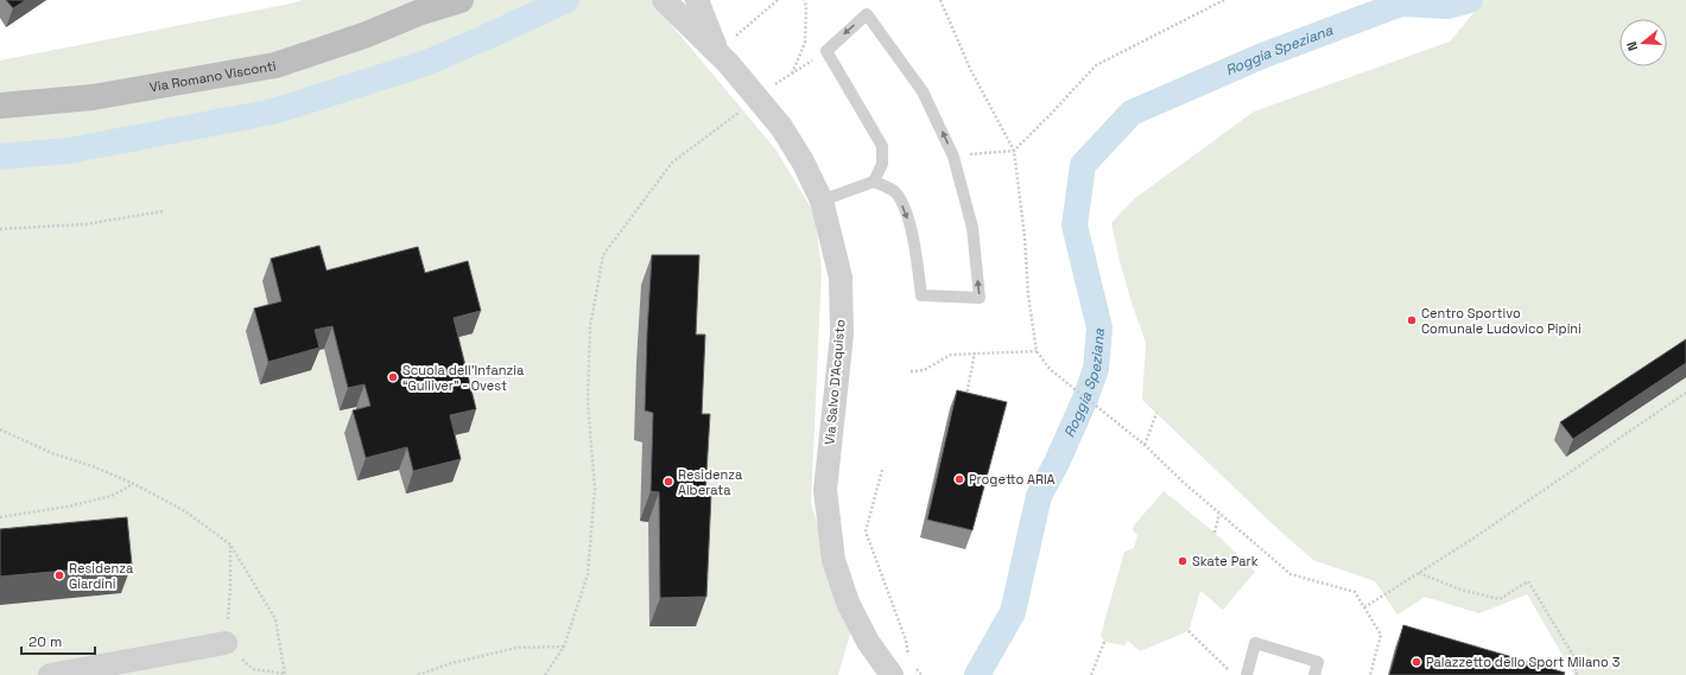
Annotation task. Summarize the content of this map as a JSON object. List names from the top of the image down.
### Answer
{
  "streets": {
    "street": ["Via Romano Visconti", "Via Salvo D'Acquisto"]
  },
  "water": ["Roggia Speziana"],
  "places": [
    "Centro Sportivo Comunale Ludovico Pipini",
    "Scuola dell’Infanzia “Gulliver” - Ovest",
    "Progetto ARIA",
    "Residenza Alberata",
    "Skate Park",
    "Residenza Giardini",
    "Palazzetto dello Sport Milano 3"
  ],
  "scale_bar": "20 m",
  "north": "left"
}
